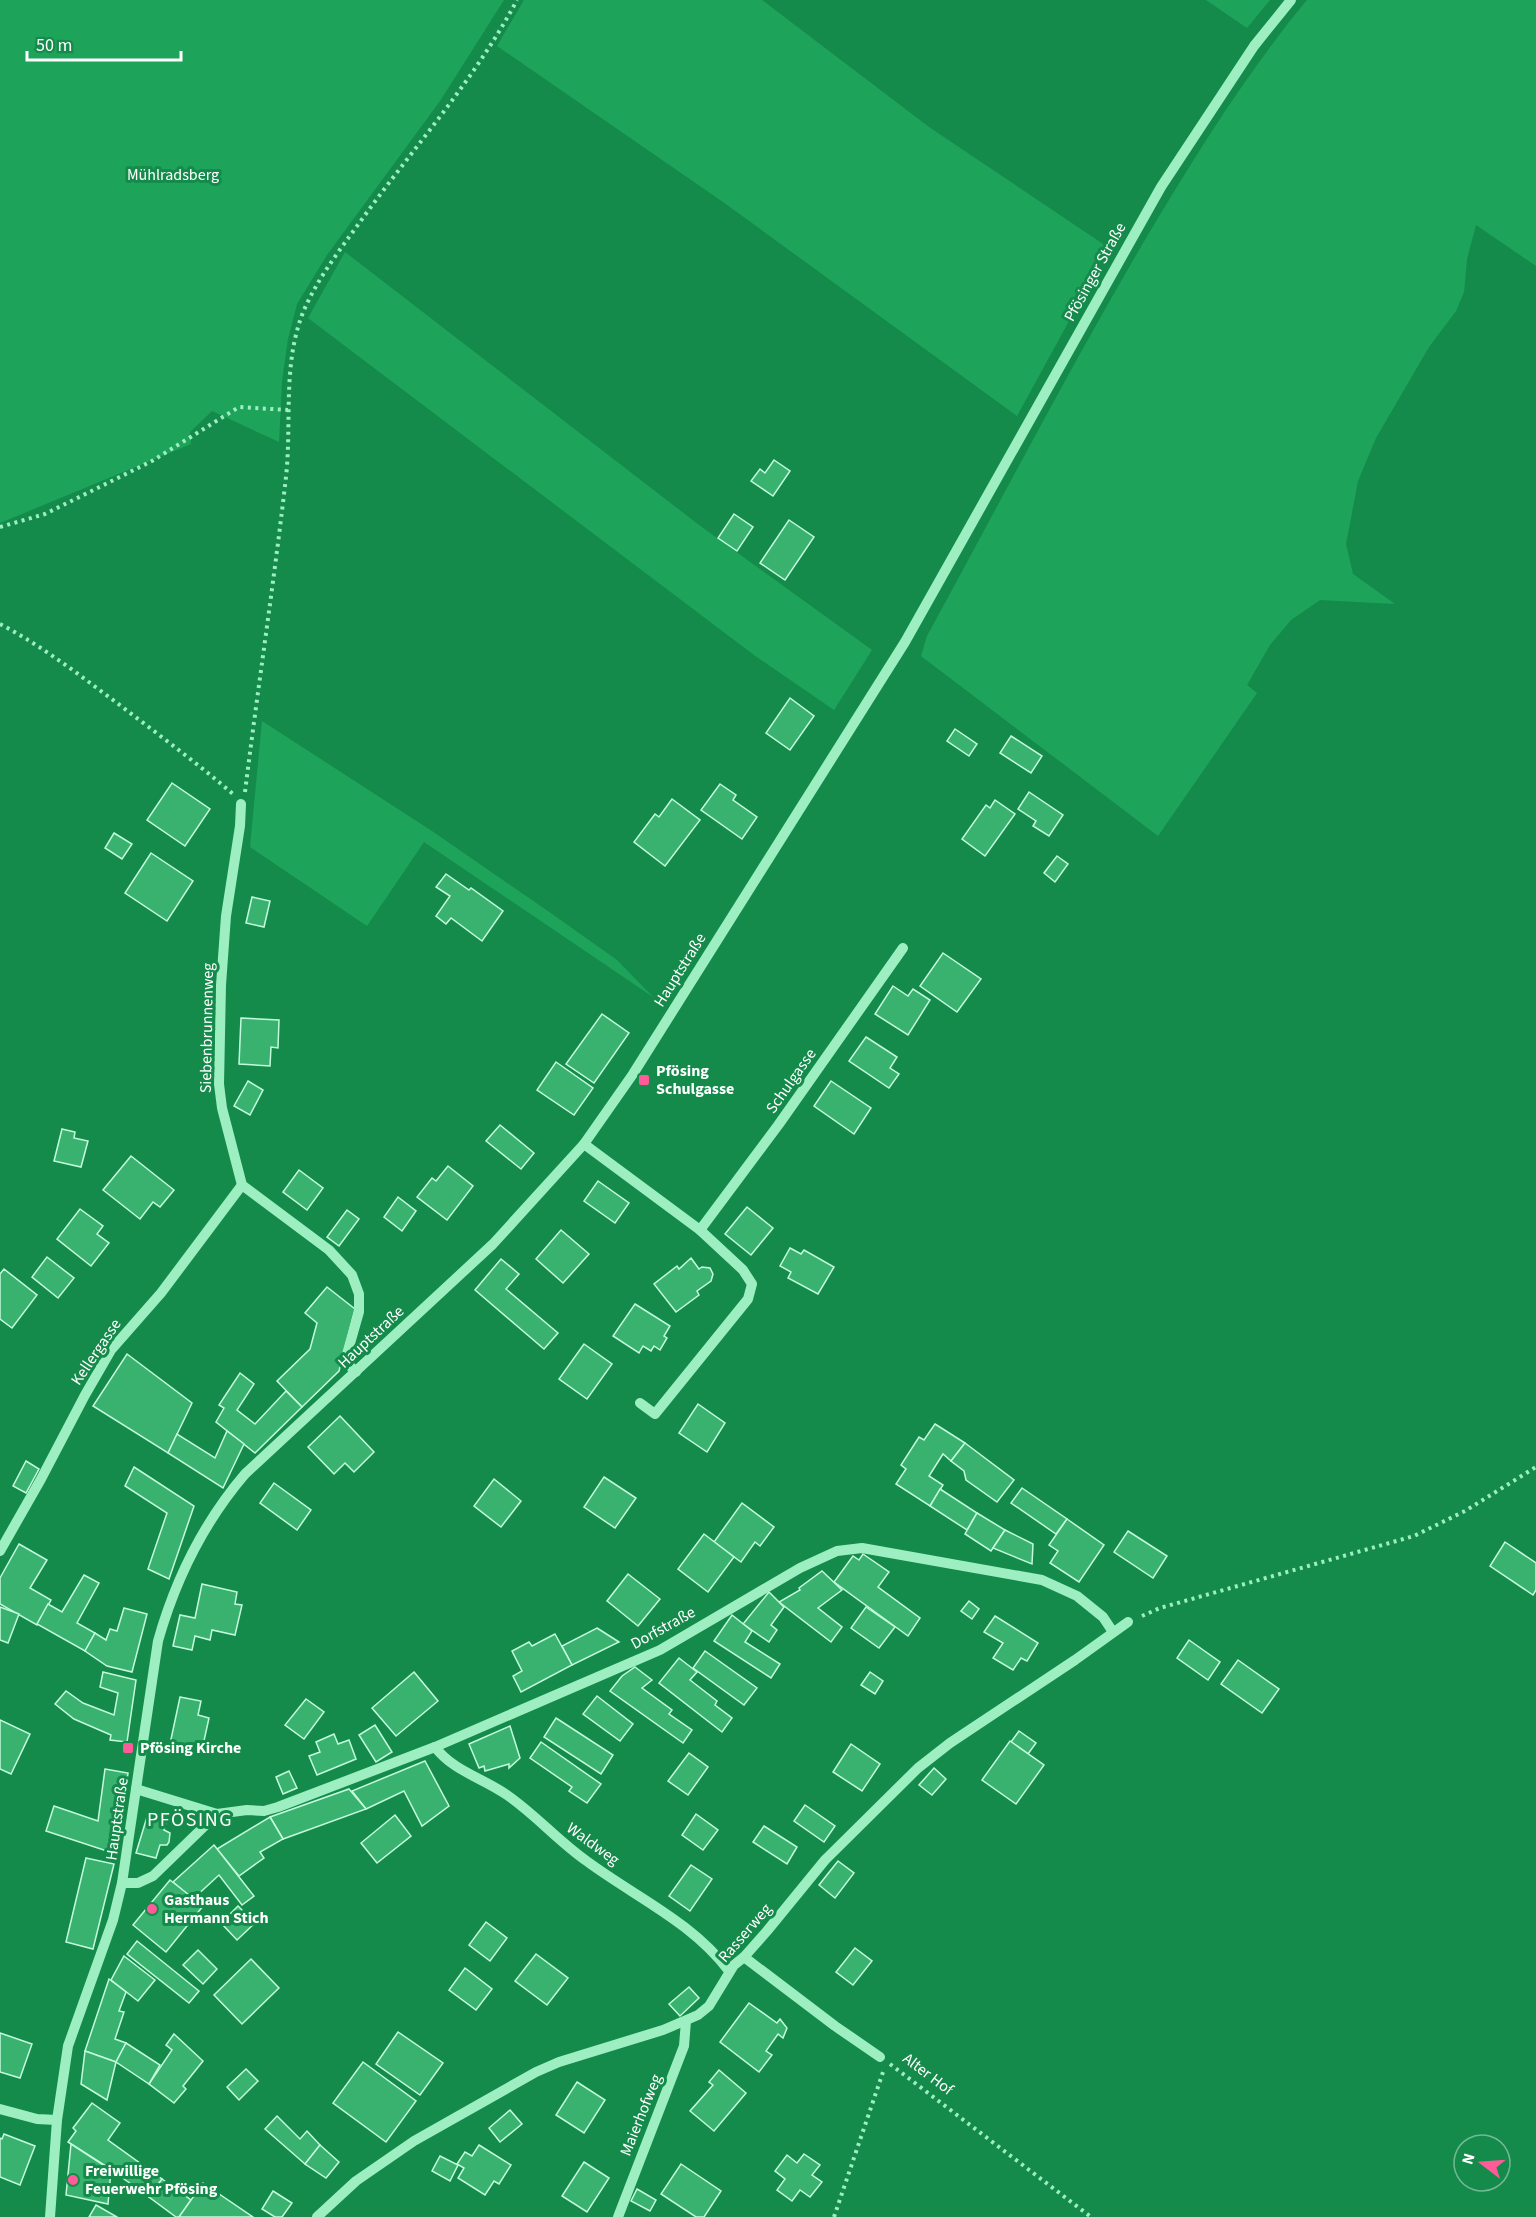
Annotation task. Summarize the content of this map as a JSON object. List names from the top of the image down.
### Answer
{
  "streets": {
    "street": [
      "Pfösinger Straße",
      "Hauptstraße",
      "Siebenbrunnenweg",
      "Schulgasse",
      "Kellergasse",
      "Dorfstraße",
      "Waldweg",
      "Rasserweg",
      "Alter Hof",
      "Maierhofweg"
    ]
  },
  "crossings": [
    ["Pfösinger Straße", "Hauptstraße"],
    ["Hauptstraße", "Dorfstraße"],
    ["Siebenbrunnenweg", "Kellergasse"],
    ["Dorfstraße", "Waldweg"],
    ["Dorfstraße", "Rasserweg"],
    ["Waldweg", "Rasserweg"],
    ["Rasserweg", "Alter Hof"],
    ["Rasserweg", "Maierhofweg"]
  ],
  "districts": ["PFÖSING"],
  "parks": ["Mühlradsberg"],
  "places": {
    "transit": ["Pfösing Schulgasse", "Pfösing Kirche"],
    "other": ["Gasthaus Hermann Stich", "Freiwillige Feuerwehr Pfösing"]
  },
  "scale_bar": "50 m",
  "north": "left"
}
